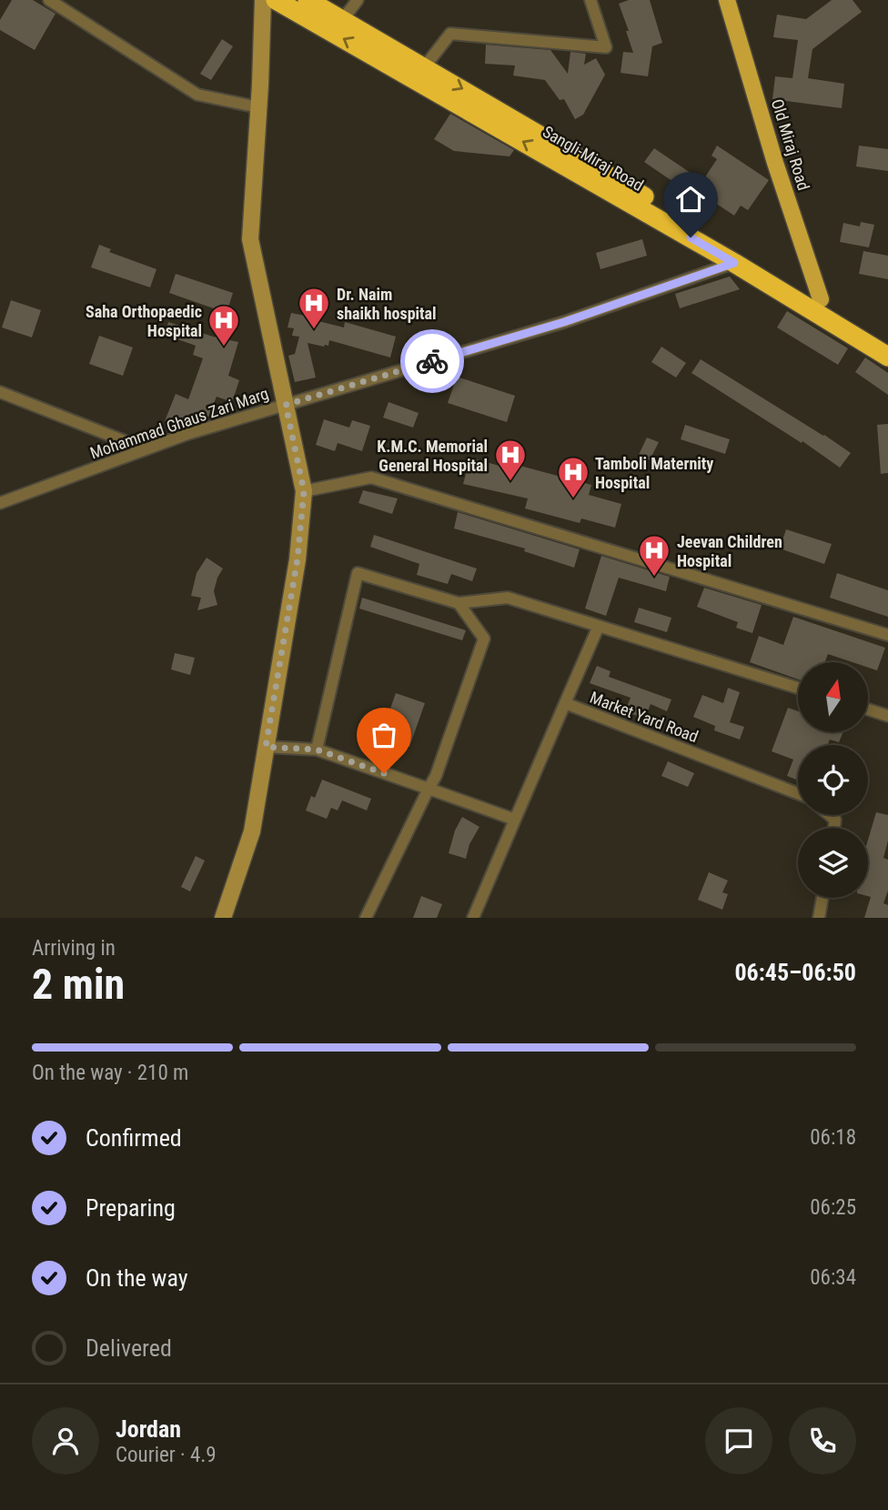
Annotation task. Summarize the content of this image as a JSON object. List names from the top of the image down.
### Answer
{
  "streets": {
    "highway": ["Sangli-Miraj Road"],
    "main road": ["Old Miraj Road"],
    "street": ["Mohammad Ghaus Zari Marg", "Market Yard Road"]
  },
  "crossings": [
    ["Old Miraj Road", "Sangli-Miraj Road"],
    ["Sangli-Miraj Road", "Mohammad Ghaus Zari Marg"]
  ],
  "places": {
    "hospital": [
      "Dr. Naim shaikh hospital",
      "Saha Orthopaedic Hospital",
      "K.M.C. Memorial General Hospital",
      "Tamboli Maternity Hospital",
      "Jeevan Children Hospital"
    ]
  },
  "north": "top",
  "page": {
    "heading": ["2 min", "Arriving in", "06:45–06:50"],
    "panel": ["Jordan", "Courier · 4.9"],
    "bar": "On the way · 210 m",
    "list": [
      ["Confirmed", "06:18"],
      ["Preparing", "06:25"],
      ["On the way", "06:34"],
      "Delivered"
    ]
  }
}
